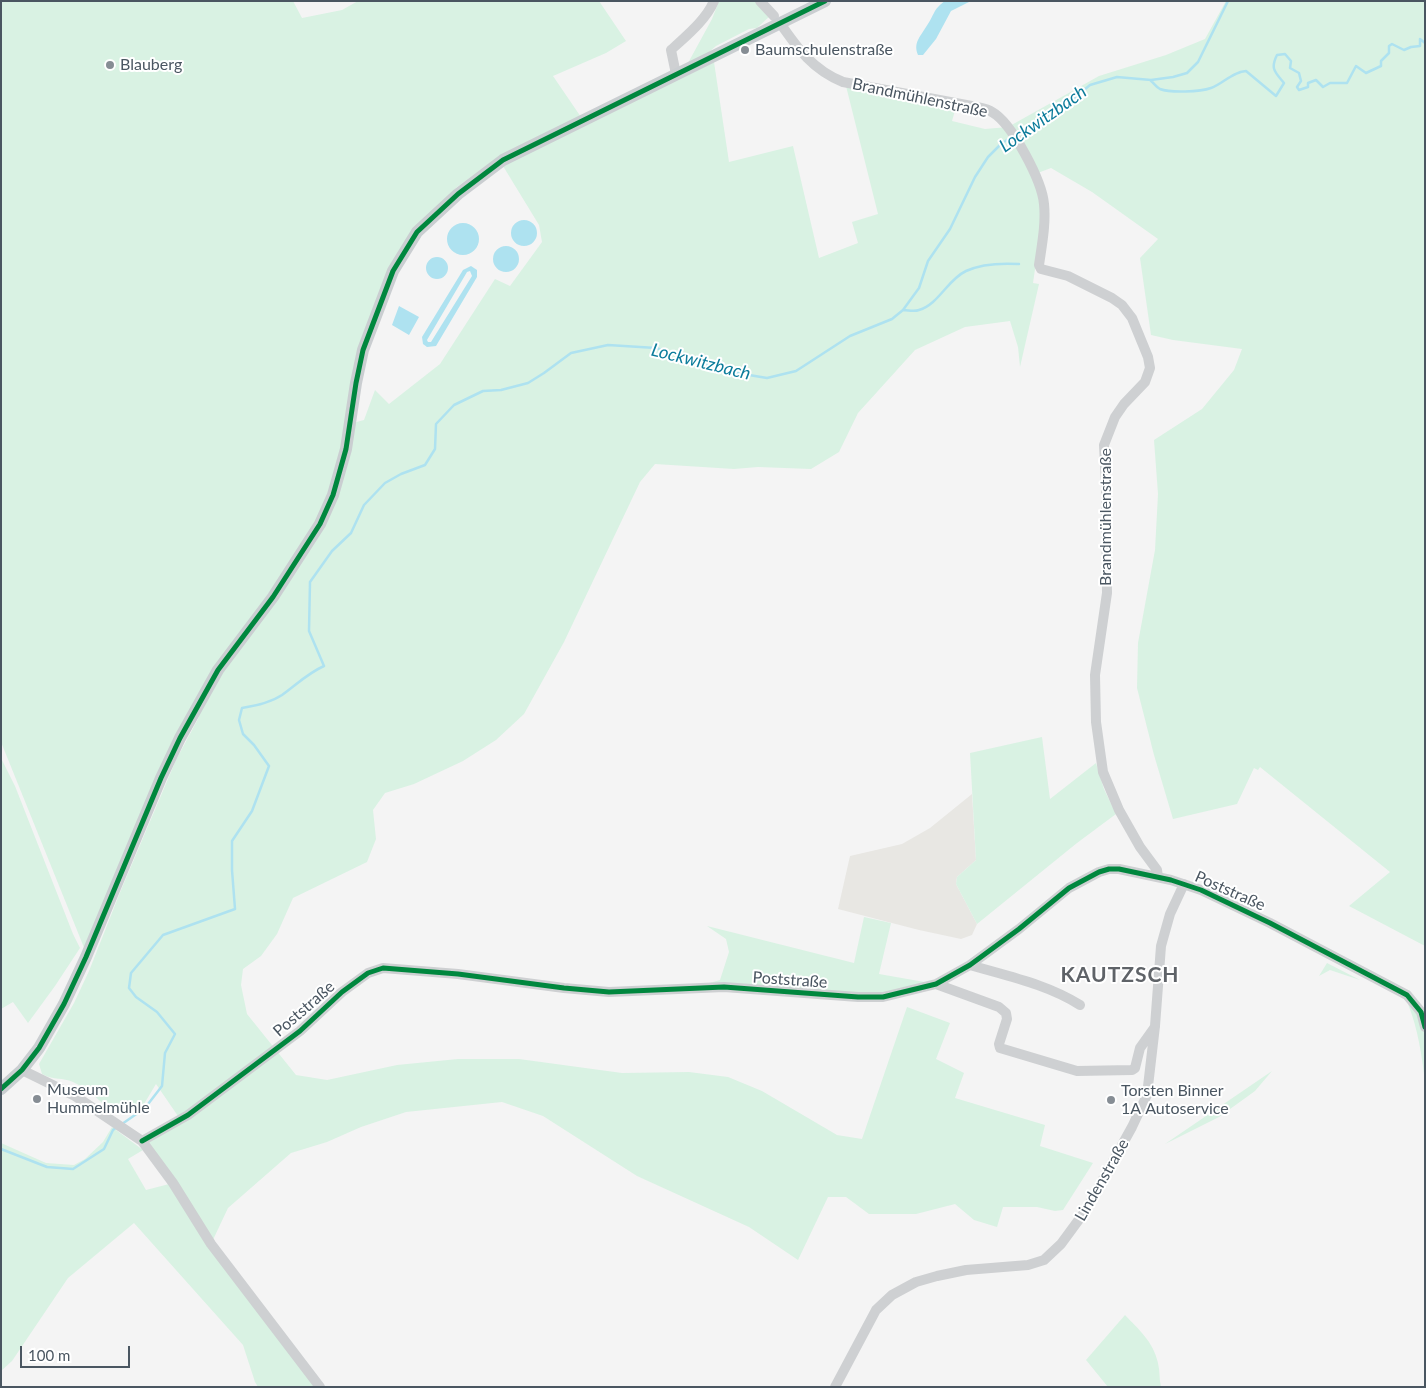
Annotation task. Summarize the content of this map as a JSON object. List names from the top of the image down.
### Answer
{
  "streets": {
    "street": ["Brandmühlenstraße", "Poststraße", "Lindenstraße"]
  },
  "crossings": [
    ["Brandmühlenstraße", "Poststraße"],
    ["Poststraße", "Lindenstraße"]
  ],
  "districts": ["KAUTZSCH"],
  "water": ["Lockwitzbach"],
  "places": [
    "Baumschulenstraße",
    "Blauberg",
    "Museum Hummelmühle",
    "Torsten Binner 1A Autoservice"
  ],
  "scale_bar": "100 m"
}
